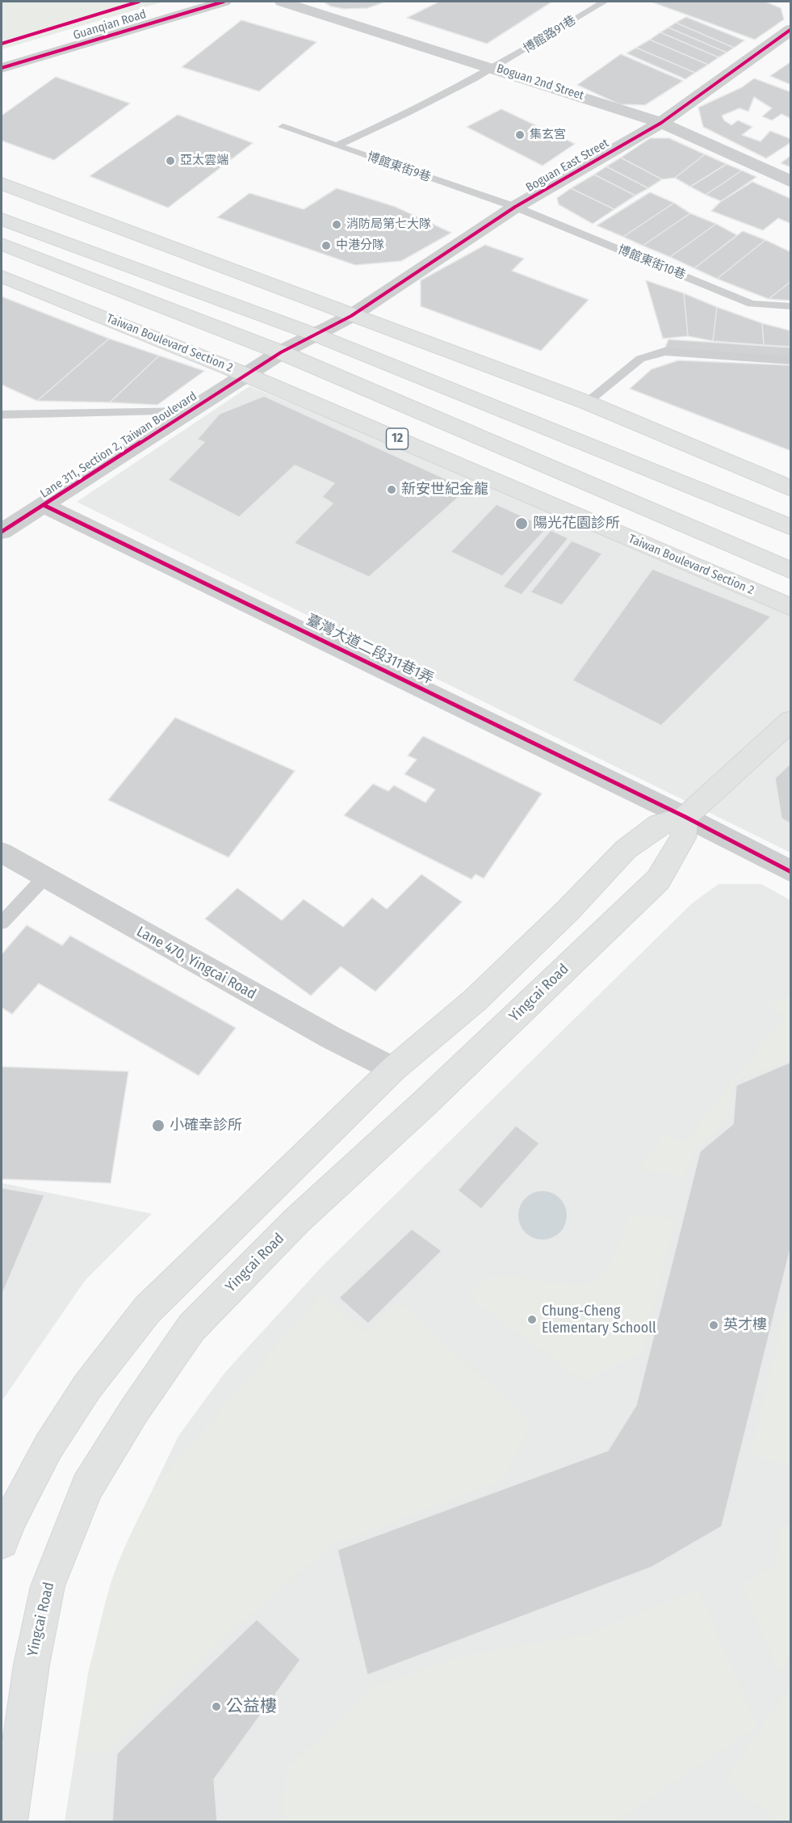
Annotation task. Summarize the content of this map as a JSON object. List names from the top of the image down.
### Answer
{
  "streets": {
    "main road": ["Taiwan Boulevard Section 2", "12", "Yingcai Road"],
    "street": [
      "Guanqian Road",
      "Boguan 2nd Street",
      "Boguan East Street",
      "Lane 311, Section 2, Taiwan Boulevard",
      "臺灣大道二段311巷1弄",
      "Lane 470, Yingcai Road"
    ],
    "lane": ["博館路91巷", "博館東街9巷", "博館東街10巷"]
  },
  "crossings": [
    ["博館路91巷", "Boguan 2nd Street"],
    ["博館路91巷", "博館東街9巷"],
    ["Boguan 2nd Street", "Boguan East Street"],
    ["Boguan East Street", "博館東街9巷"],
    ["Boguan East Street", "博館東街10巷"],
    ["Boguan East Street", "12"],
    ["Boguan East Street", "Lane 311, Section 2, Taiwan Boulevard"],
    ["博館東街9巷", "博館東街10巷"],
    ["Taiwan Boulevard Section 2", "Lane 311, Section 2, Taiwan Boulevard"],
    ["12", "Lane 311, Section 2, Taiwan Boulevard"],
    ["Lane 311, Section 2, Taiwan Boulevard", "臺灣大道二段311巷1弄"],
    ["臺灣大道二段311巷1弄", "Yingcai Road"]
  ],
  "places": [
    "集玄宮",
    "亞太雲端",
    "消防局第七大隊",
    "中港分隊",
    "新安世紀金龍",
    "陽光花園診所",
    "小確幸診所",
    "Chung-Cheng Elementary Schooll",
    "英才樓",
    "公益樓"
  ]
}
